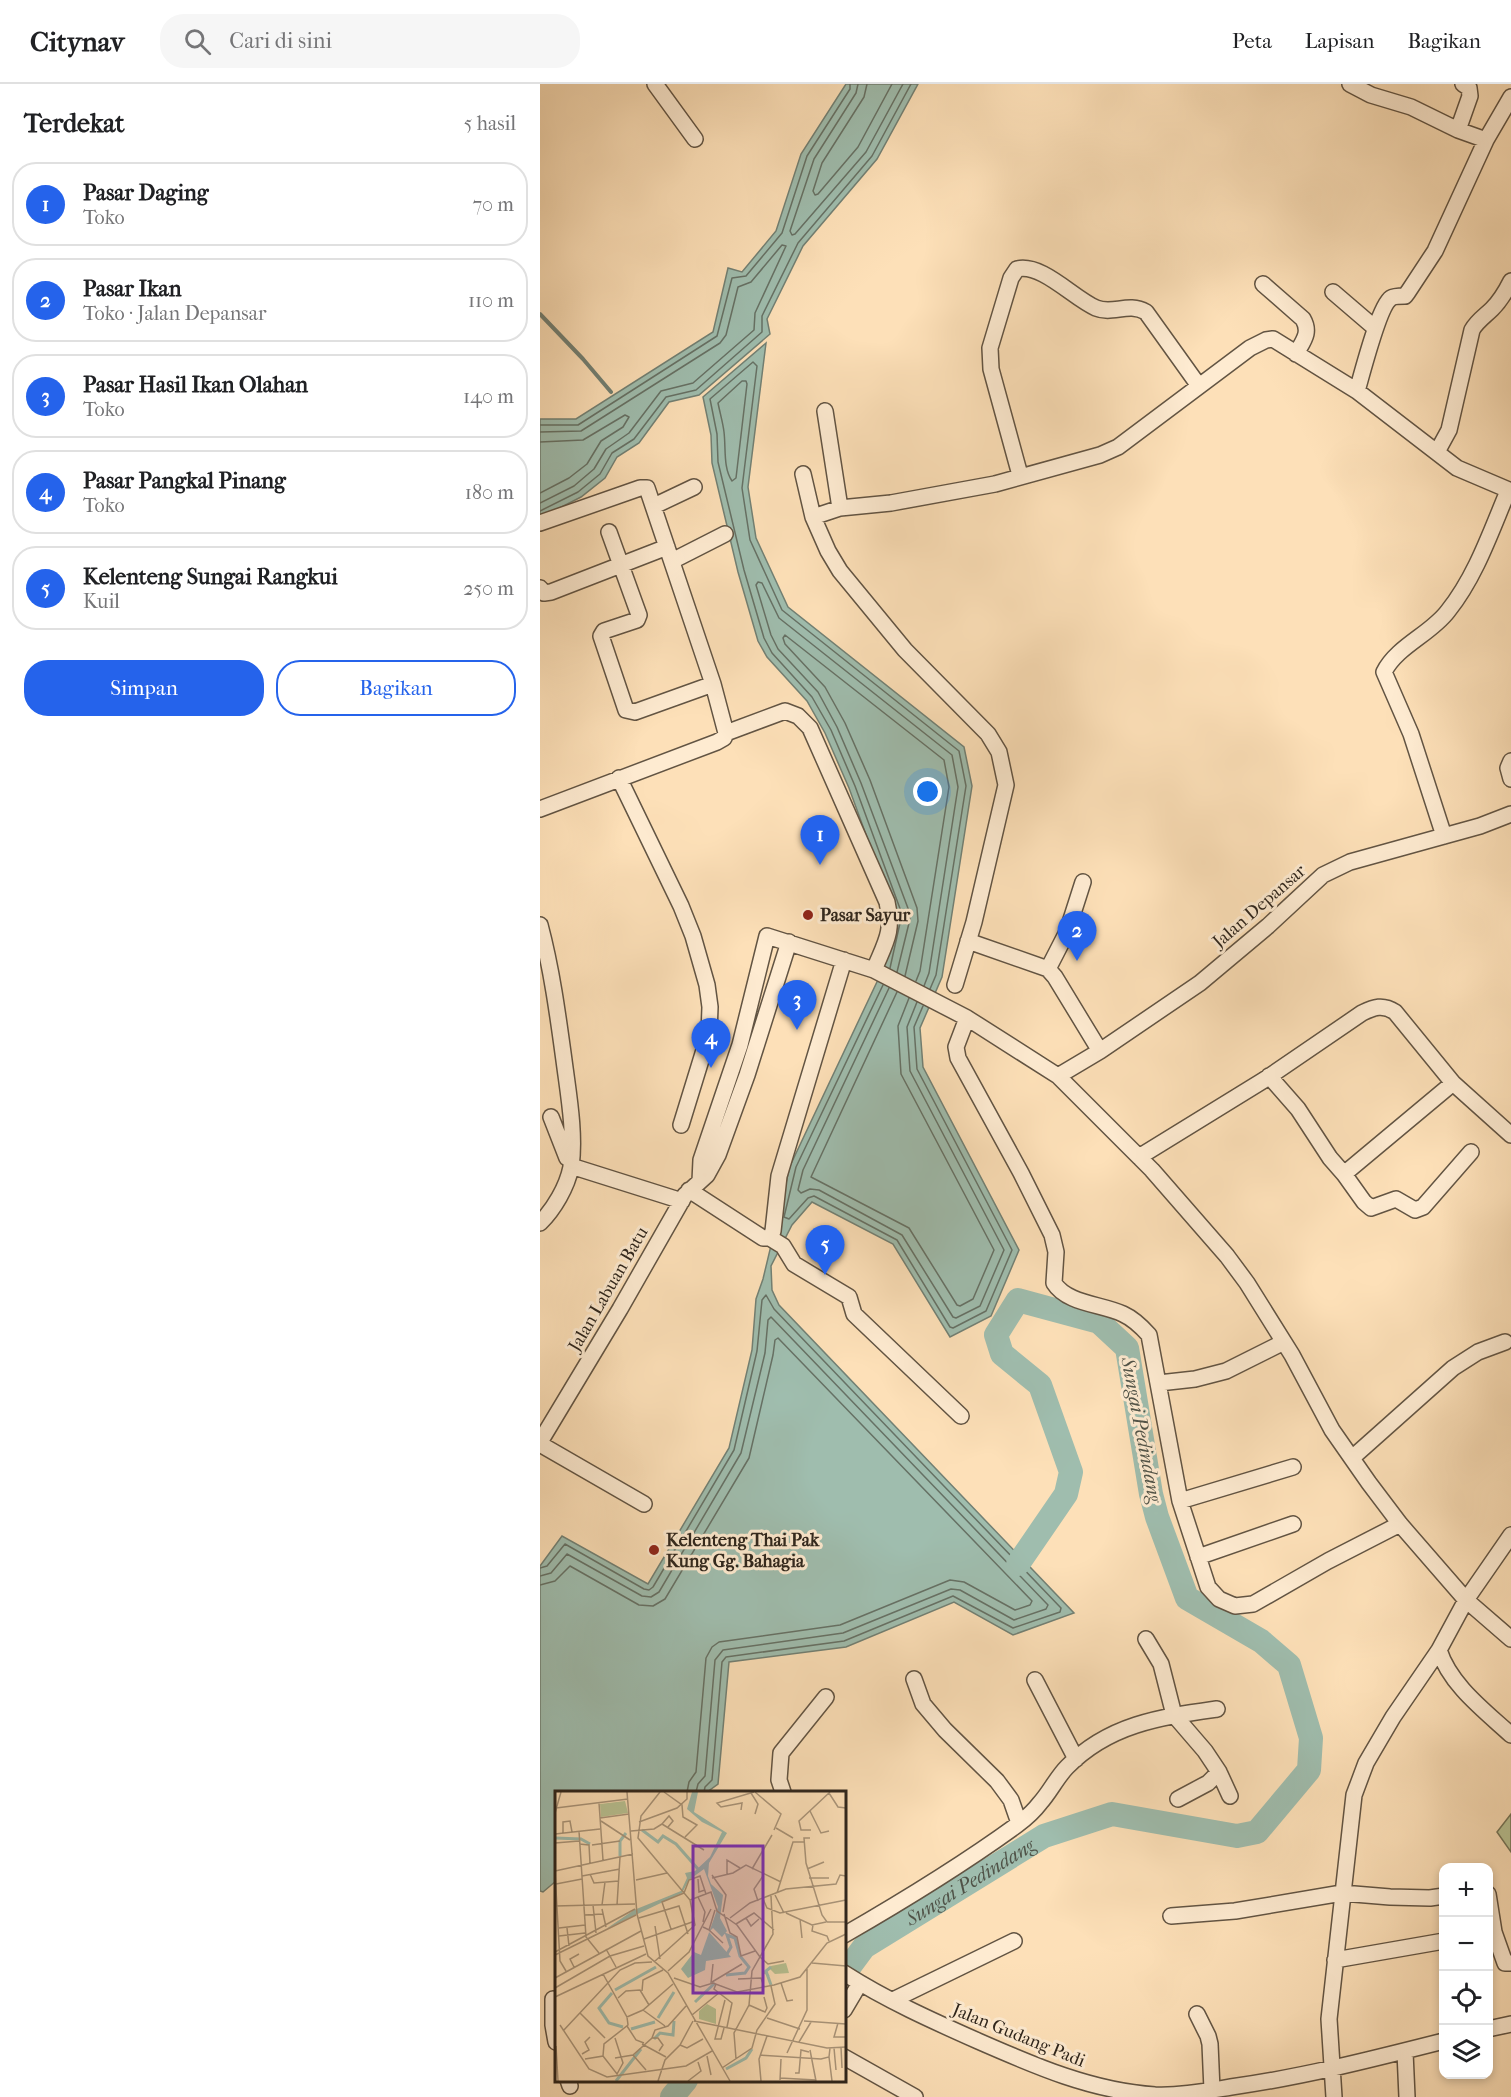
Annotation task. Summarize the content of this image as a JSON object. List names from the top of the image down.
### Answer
{
  "streets": {
    "street": ["Jalan Depansar", "Jalan Labuan Batu", "Jalan Gudang Padi"]
  },
  "water": ["Sungai Pedindang"],
  "places": ["Pasar Sayur", "Kelenteng Thai Pak Kung Gg. Bahagia"],
  "page": {
    "header": "Citynav",
    "search": "Cari di sini",
    "nav": ["Peta", "Lapisan", "Bagikan"],
    "heading": ["Terdekat", "5 hasil"],
    "list": [
      {
        "mark": "1",
        "name": "Pasar Daging",
        "note": "Toko",
        "value": "70 m"
      },
      {
        "mark": "2",
        "name": "Pasar Ikan",
        "note": "Toko · Jalan Depansar",
        "value": "110 m"
      },
      {
        "mark": "3",
        "name": "Pasar Hasil Ikan Olahan",
        "note": "Toko",
        "value": "140 m"
      },
      {
        "mark": "4",
        "name": "Pasar Pangkal Pinang",
        "note": "Toko",
        "value": "180 m"
      },
      {
        "mark": "5",
        "name": "Kelenteng Sungai Rangkui",
        "note": "Kuil",
        "value": "250 m"
      }
    ],
    "buttons": ["Simpan", "Bagikan"],
    "pins": [
      "1",
      "2",
      "3",
      "4",
      "5"
    ],
    "map_buttons": ["+", "−"]
  }
}
